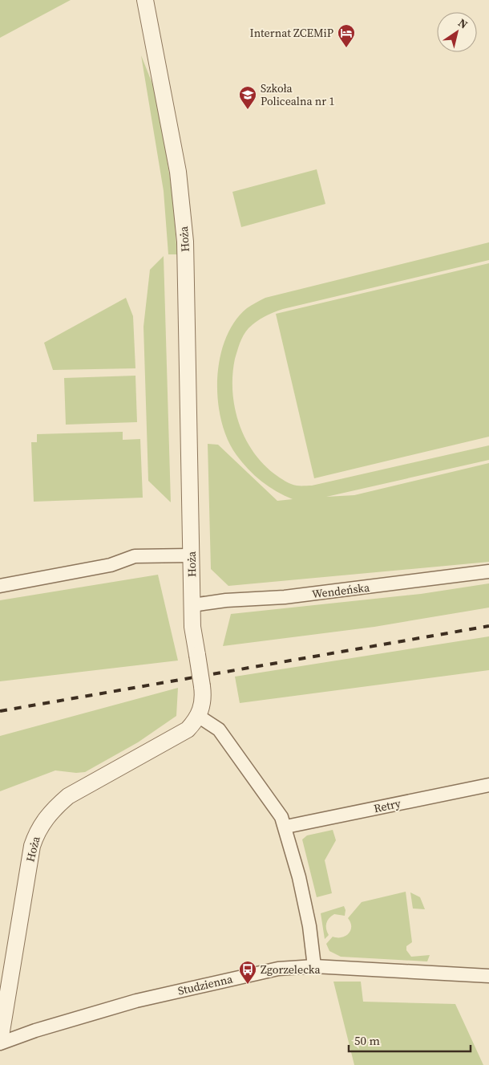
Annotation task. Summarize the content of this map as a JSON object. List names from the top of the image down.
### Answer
{
  "streets": {
    "street": [
      "Hoża",
      "Wendeńska",
      "Retry",
      "Studzienna"
    ]
  },
  "crossings": [
    ["Hoża", "Wendeńska"],
    ["Hoża", "Studzienna"]
  ],
  "places": {
    "hotel": ["Internat ZCEMiP"],
    "school or university": ["Szkoła Policealna nr 1"],
    "bus stop": ["Zgorzelecka"]
  },
  "scale_bar": "50 m",
  "north": "top right"
}
